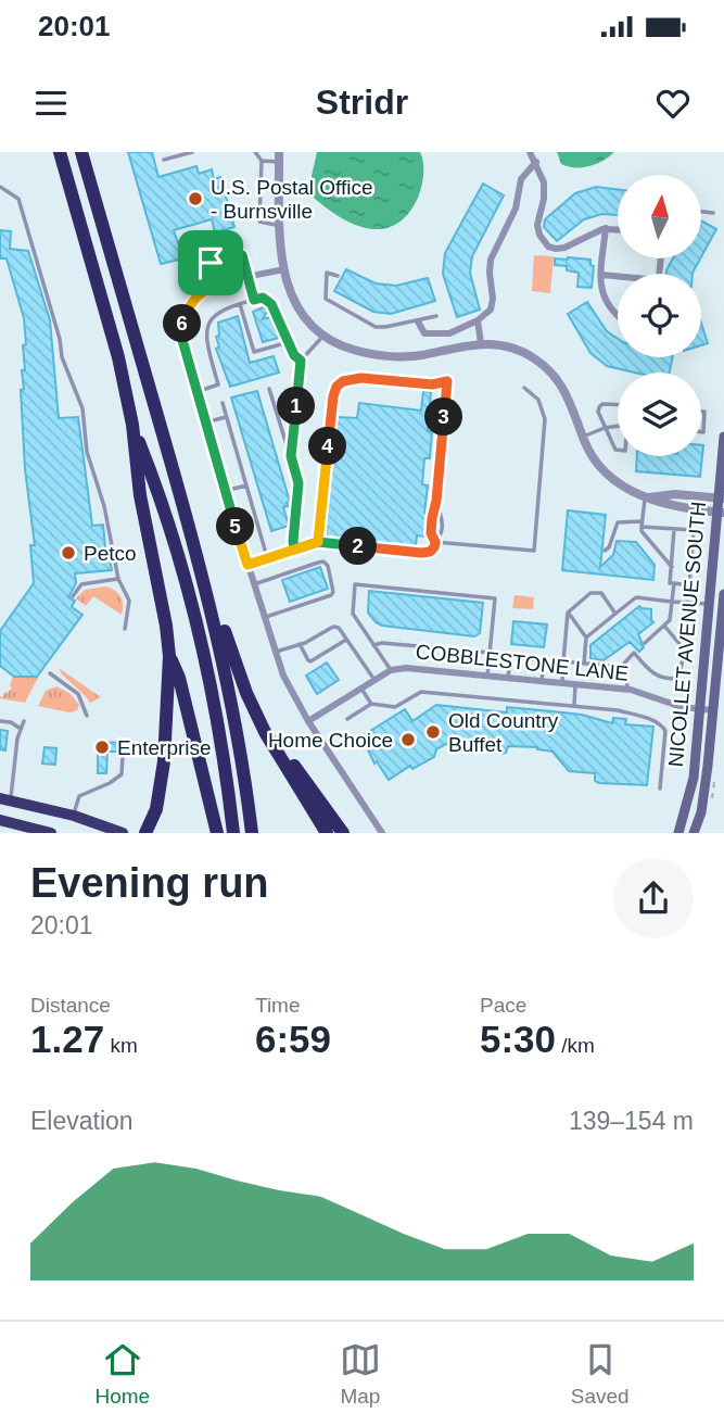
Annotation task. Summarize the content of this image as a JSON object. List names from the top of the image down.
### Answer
{
  "streets": {
    "main road": ["NICOLLET AVENUE SOUTH"],
    "street": ["COBBLESTONE LANE"]
  },
  "crossings": [
    ["NICOLLET AVENUE SOUTH", "COBBLESTONE LANE"]
  ],
  "places": [
    "U.S. Postal Office - Burnsville",
    "Petco",
    "Old Country Buffet",
    "Home Choice",
    "Enterprise"
  ],
  "north": "top",
  "page": {
    "status": "20:01",
    "header": "Stridr",
    "pins": [
      "6",
      "1",
      "3",
      "4",
      "5",
      "2"
    ],
    "heading": ["Evening run", "20:01"],
    "stats": [
      ["Distance", "1.27 km"],
      ["Time", "6:59"],
      ["Pace", "5:30 /km"]
    ],
    "chart": ["Elevation", "139–154 m"],
    "tabs": ["Home", "Map", "Saved"]
  }
}
